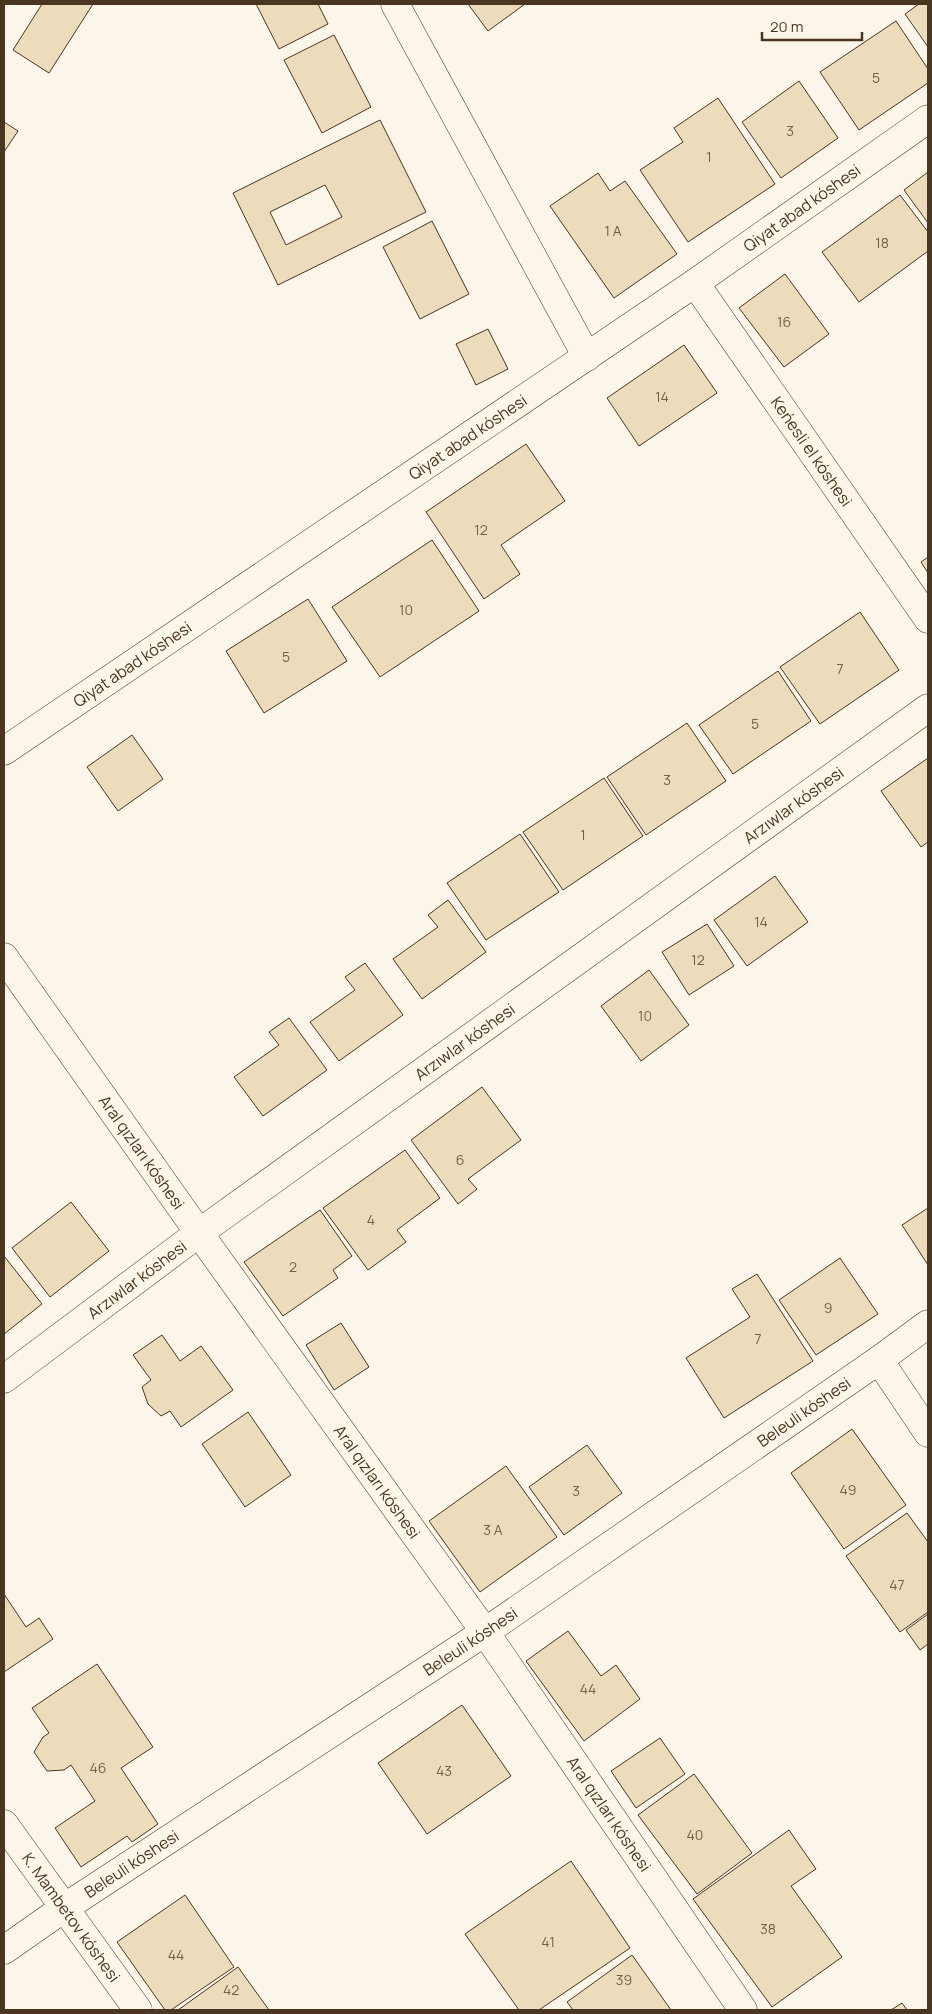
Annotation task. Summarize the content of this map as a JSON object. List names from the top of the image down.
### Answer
{
  "streets": {
    "street": [
      "Qiyat abad kóshesi",
      "Keńesli el kóshesi",
      "Arzıwlar kóshesi",
      "Aral qızları kóshesi",
      "Beleuli kóshesi",
      "K. Mambetov kóshesi"
    ]
  },
  "crossings": [
    ["Qiyat abad kóshesi", "Keńesli el kóshesi"],
    ["Arzıwlar kóshesi", "Aral qızları kóshesi"],
    ["Aral qızları kóshesi", "Beleuli kóshesi"],
    ["Beleuli kóshesi", "K. Mambetov kóshesi"]
  ],
  "house_numbers": [
    "5",
    "3",
    "1",
    "1 А",
    "18",
    "16",
    "14",
    "12",
    "10",
    "5",
    "7",
    "5",
    "3",
    "1",
    "14",
    "12",
    "10",
    "6",
    "4",
    "2",
    "9",
    "7",
    "49",
    "3",
    "3 А",
    "47",
    "44",
    "46",
    "43",
    "40",
    "38",
    "41",
    "44",
    "39",
    "42"
  ],
  "scale_bar": "20 m"
}
